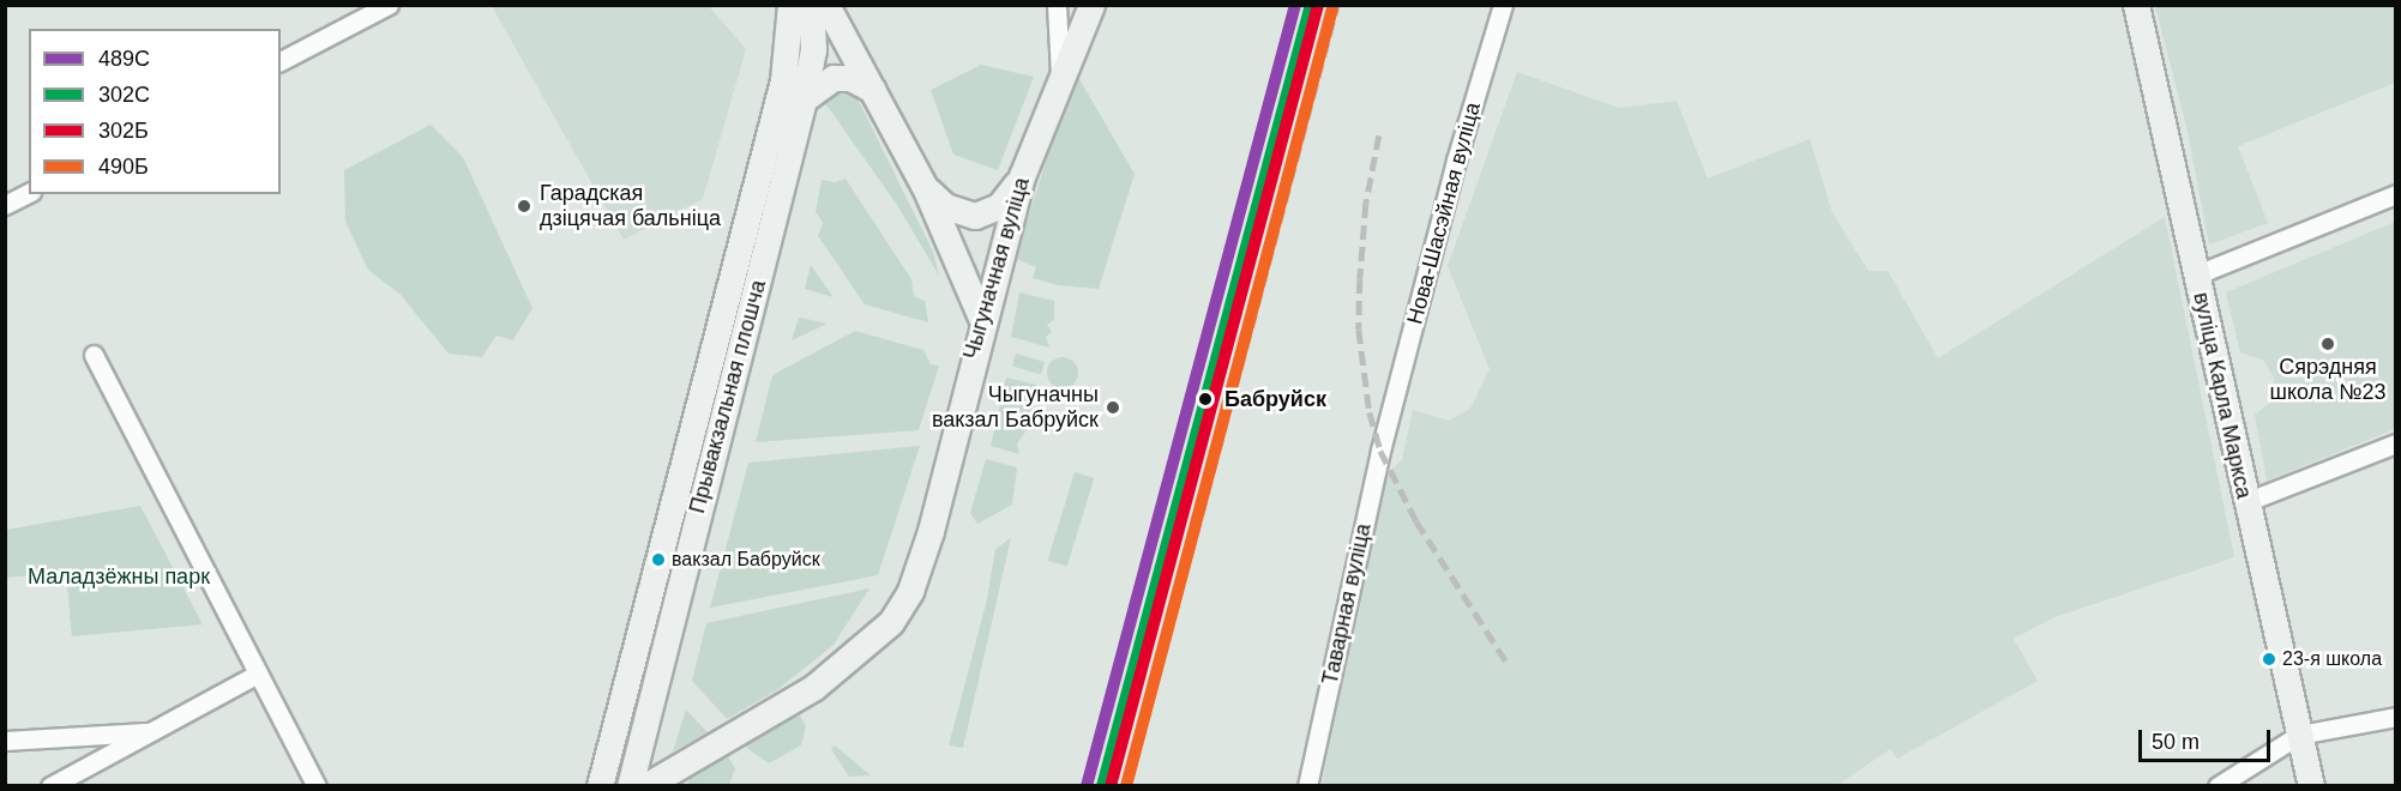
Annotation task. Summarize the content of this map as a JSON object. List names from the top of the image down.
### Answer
{
  "streets": {
    "main road": ["Чыгуначная вуліца", "вуліца Карла Маркса", "Прывакзальная плошча"],
    "street": ["Нова-Шасэйная вуліца", "Таварная вуліца"]
  },
  "crossings": [
    ["Нова-Шасэйная вуліца", "Таварная вуліца"]
  ],
  "parks": ["Маладзёжны парк"],
  "places": [
    "Гарадская дзіцячая бальніца",
    "Сярэдняя школа №23",
    "Бабруйск",
    "Чыгуначны вакзал Бабруйск",
    "вакзал Бабруйск",
    "23-я школа"
  ],
  "lines": [
    "transit line 489С",
    "transit line 302Б",
    "transit line 302С",
    "transit line 490Б"
  ],
  "legend": [
    "489С",
    "302С",
    "302Б",
    "490Б"
  ],
  "scale_bar": "50 m"
}
